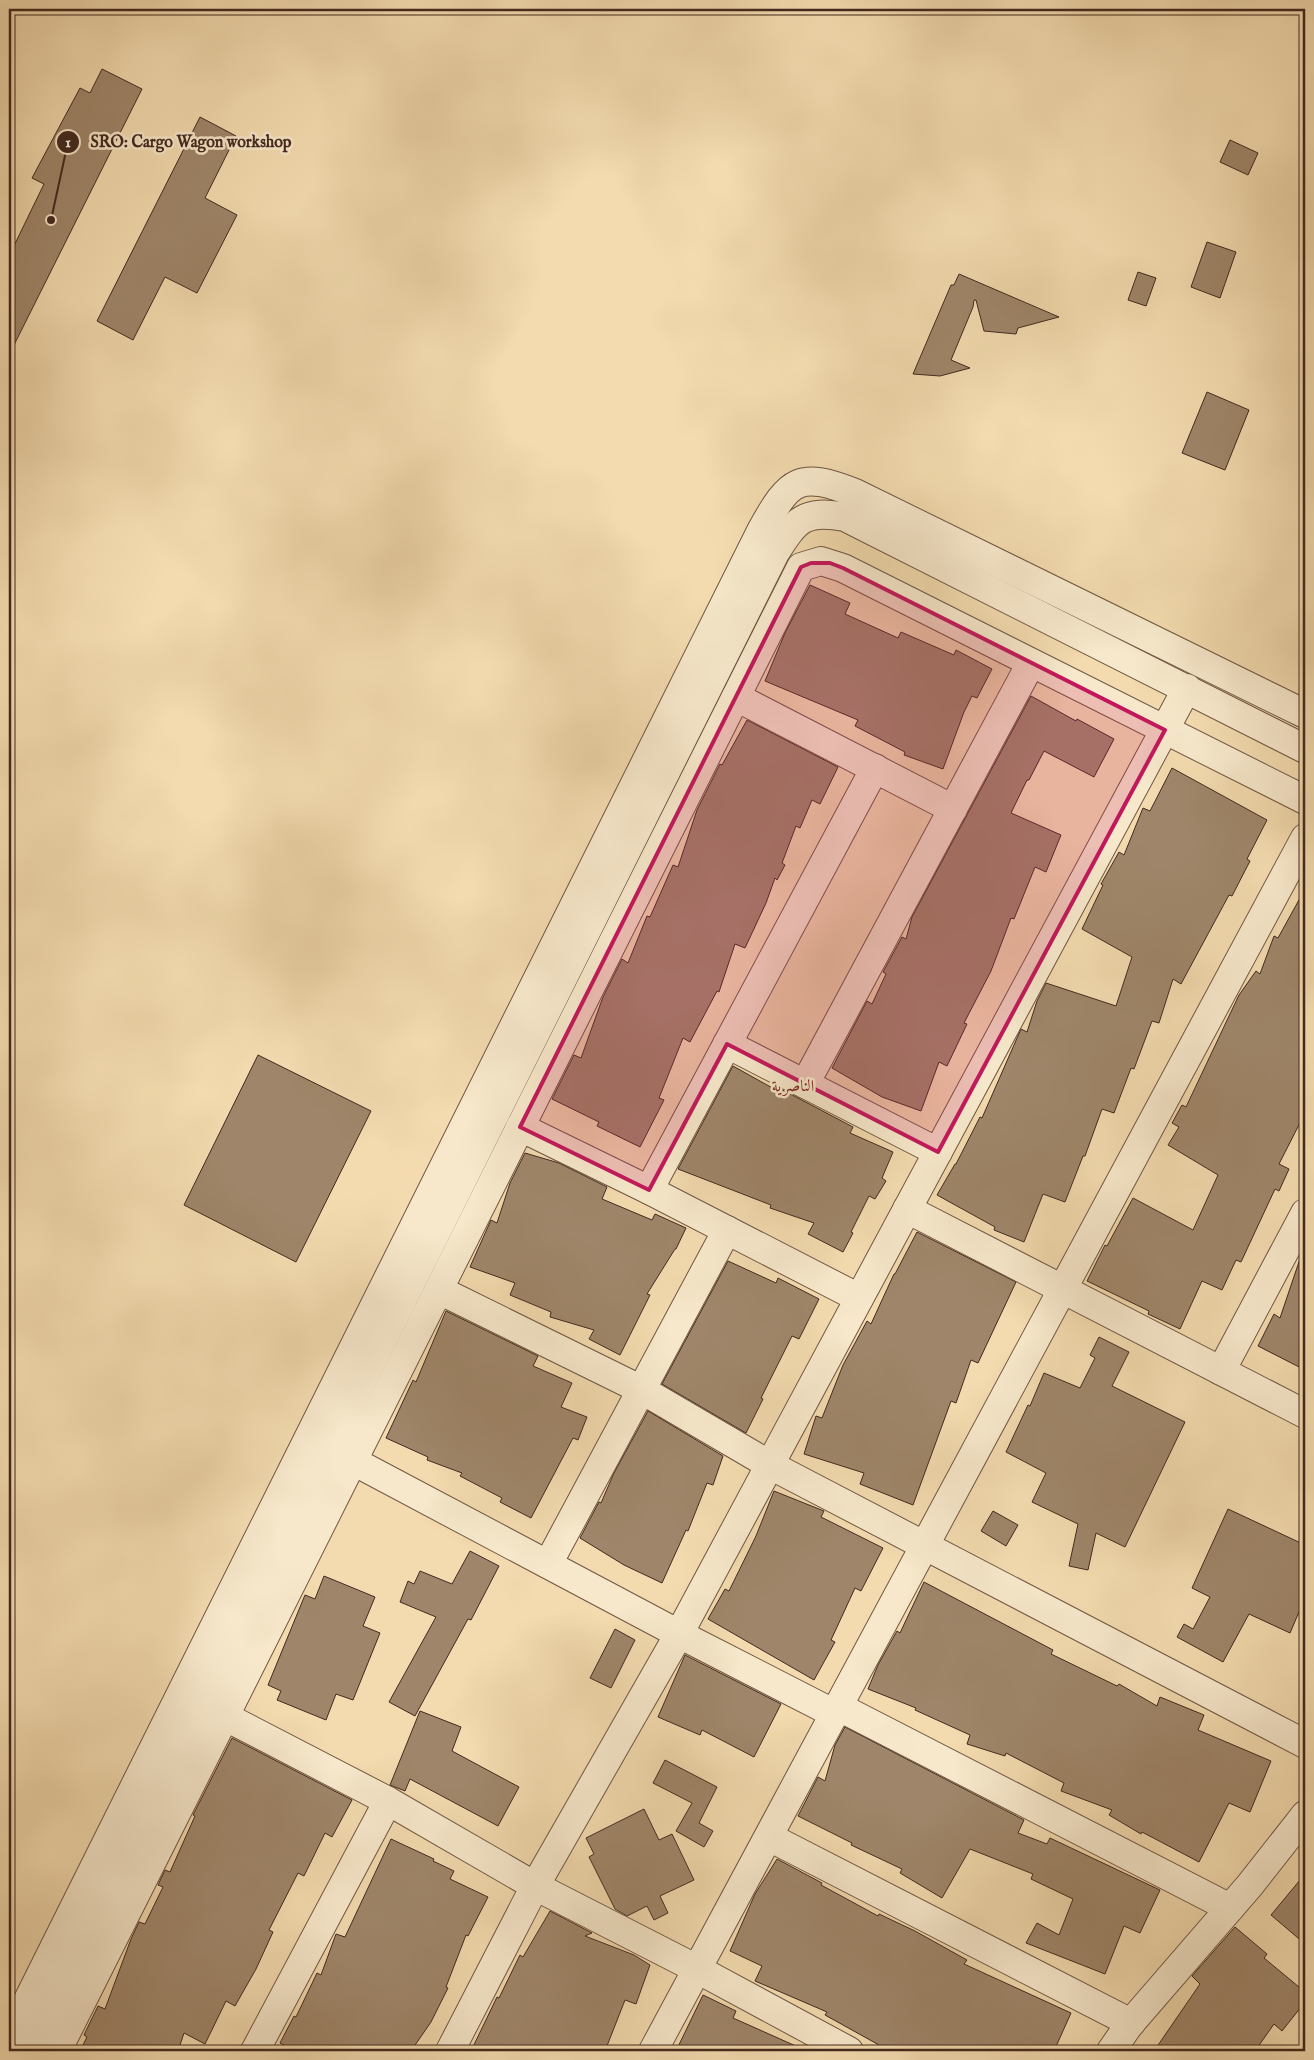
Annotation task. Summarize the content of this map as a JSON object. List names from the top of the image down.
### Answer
{
  "districts": ["الناصرية"],
  "places": ["SRO: Cargo Wagon workshop"]
}
